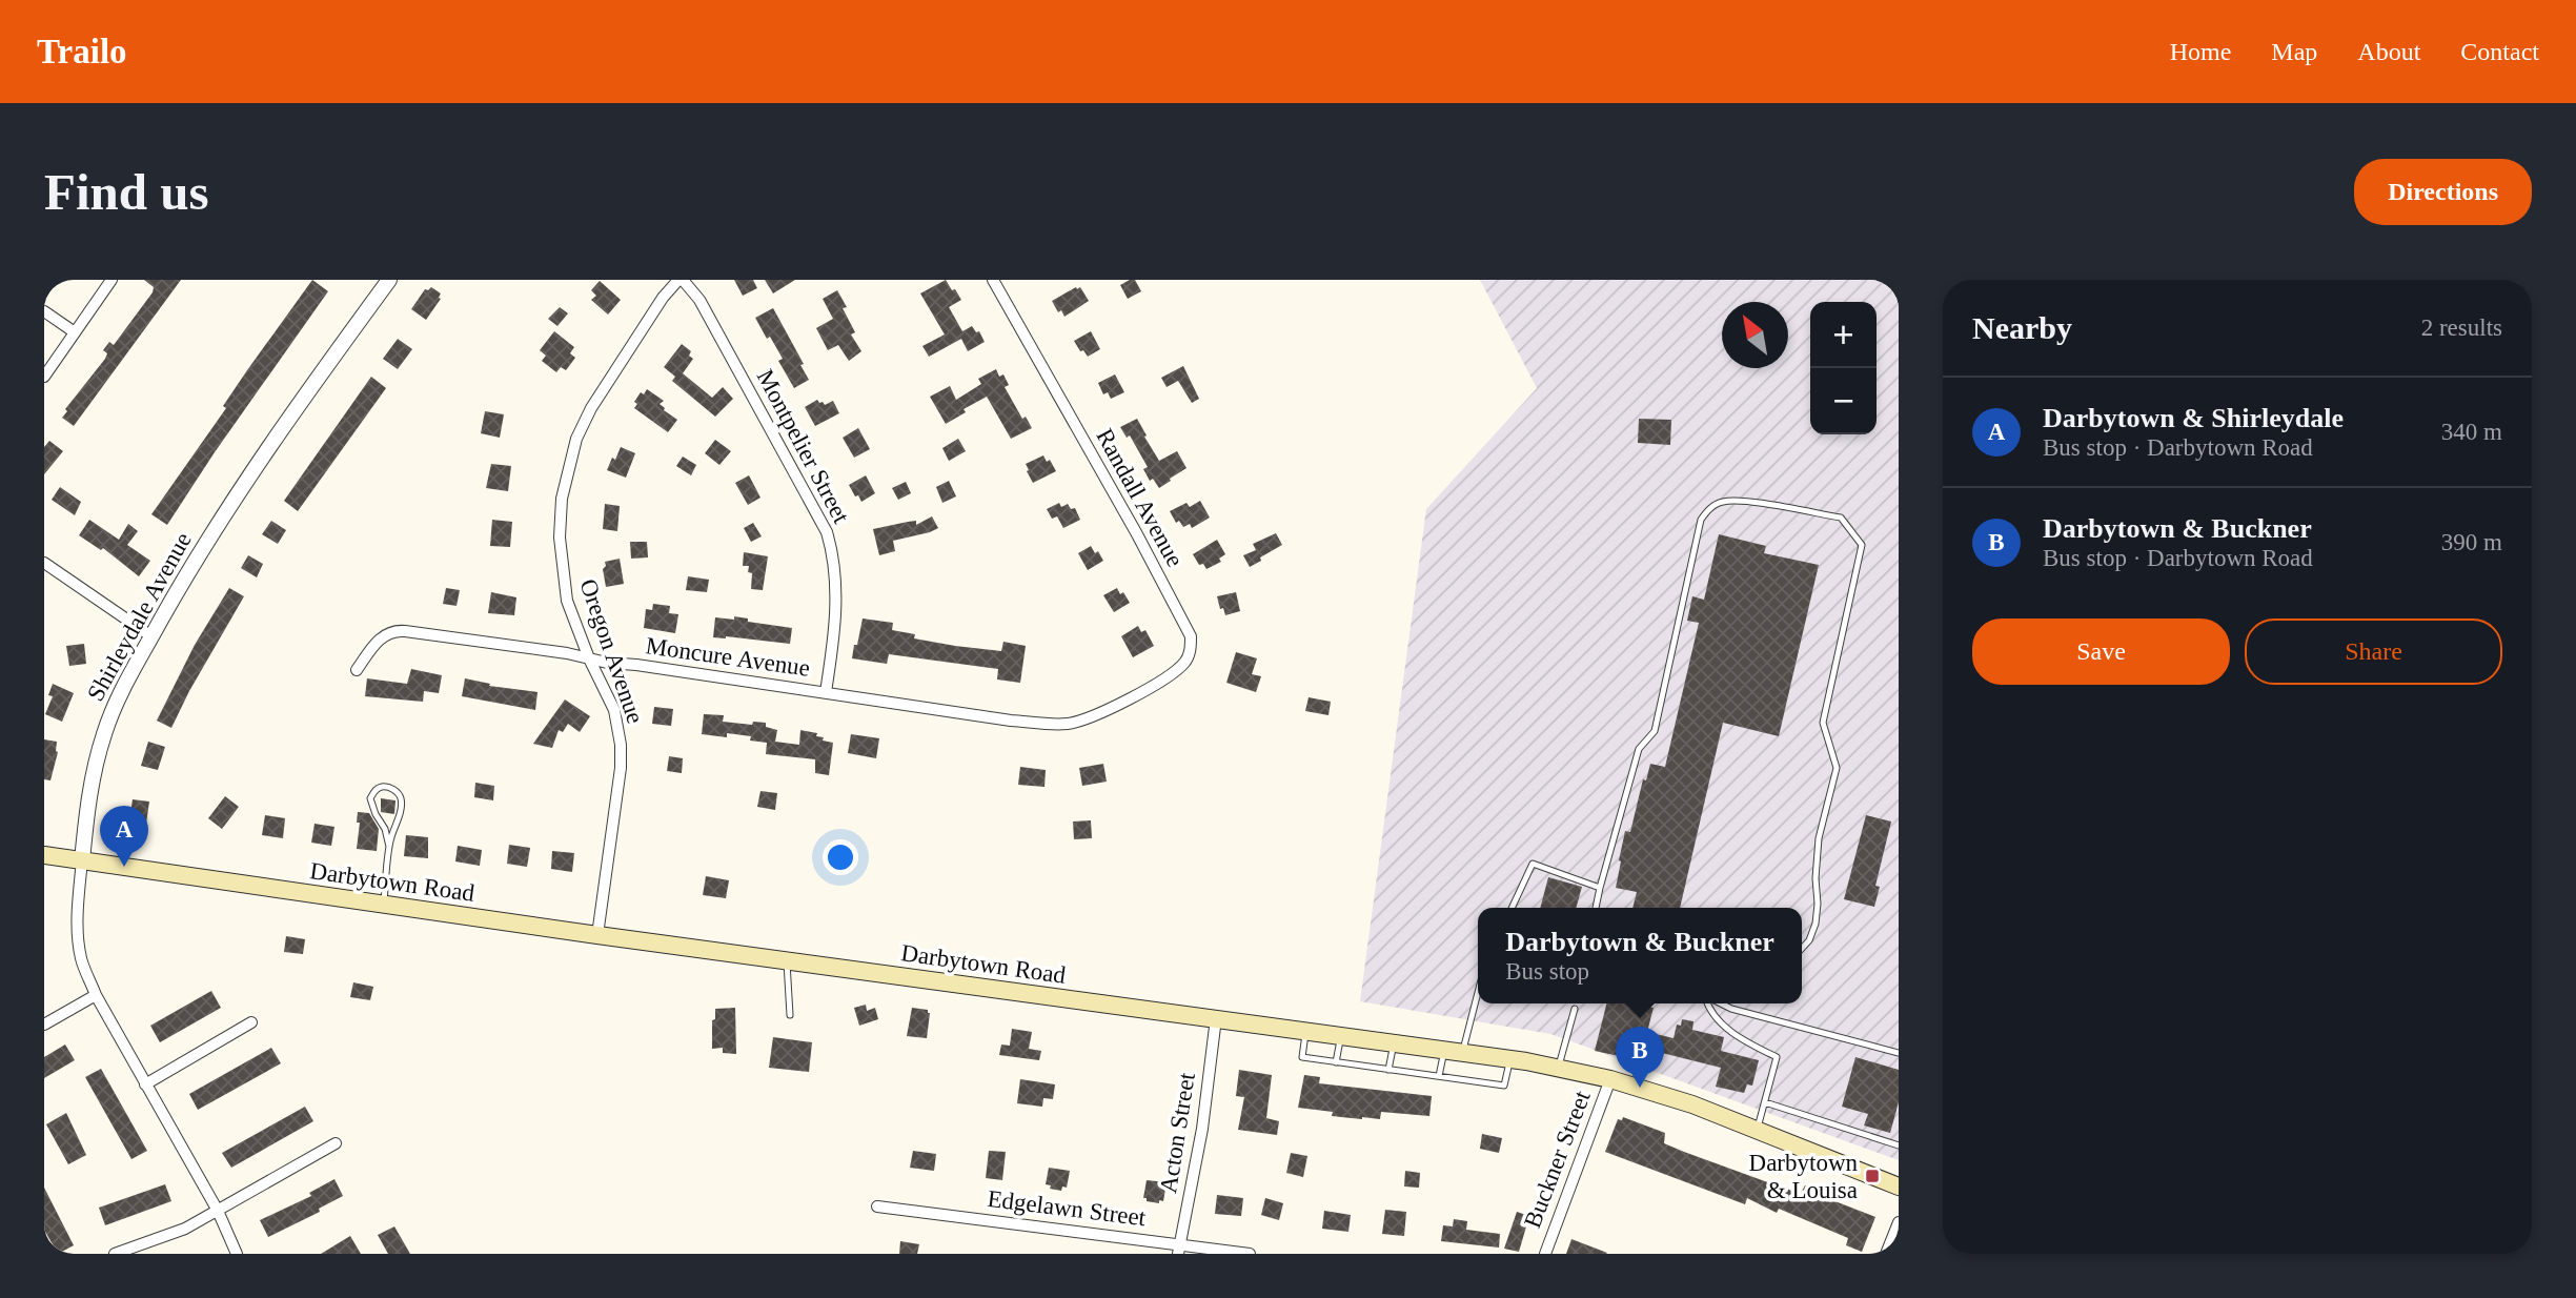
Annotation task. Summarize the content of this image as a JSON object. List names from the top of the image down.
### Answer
{
  "streets": {
    "main road": ["Darbytown Road"],
    "street": [
      "Montpelier Street",
      "Randall Avenue",
      "Shirleydale Avenue",
      "Oregon Avenue",
      "Moncure Avenue",
      "Acton Street",
      "Buckner Street",
      "Edgelawn Street"
    ]
  },
  "crossings": [
    ["Montpelier Street", "Oregon Avenue"],
    ["Montpelier Street", "Moncure Avenue"],
    ["Randall Avenue", "Moncure Avenue"],
    ["Shirleydale Avenue", "Darbytown Road"],
    ["Oregon Avenue", "Moncure Avenue"],
    ["Oregon Avenue", "Darbytown Road"],
    ["Darbytown Road", "Acton Street"],
    ["Darbytown Road", "Buckner Street"],
    ["Acton Street", "Edgelawn Street"]
  ],
  "places": {
    "transit": ["Darbytown & Louisa"]
  },
  "north": "top left",
  "page": {
    "header": "Trailo",
    "nav": [
      "Home",
      "Map",
      "About",
      "Contact"
    ],
    "buttons": [
      "Directions",
      ["Save", "Share"]
    ],
    "title": "Find us",
    "heading": ["Nearby", "2 results"],
    "map_buttons": ["+", "−"],
    "list": [
      {
        "mark": "A",
        "name": "Darbytown & Shirleydale",
        "note": "Bus stop · Darbytown Road",
        "value": "340 m"
      },
      {
        "mark": "B",
        "name": "Darbytown & Buckner",
        "note": "Bus stop · Darbytown Road",
        "value": "390 m"
      }
    ],
    "pins": ["A", "B"],
    "popup": ["Darbytown & Buckner", "Bus stop"]
  }
}
